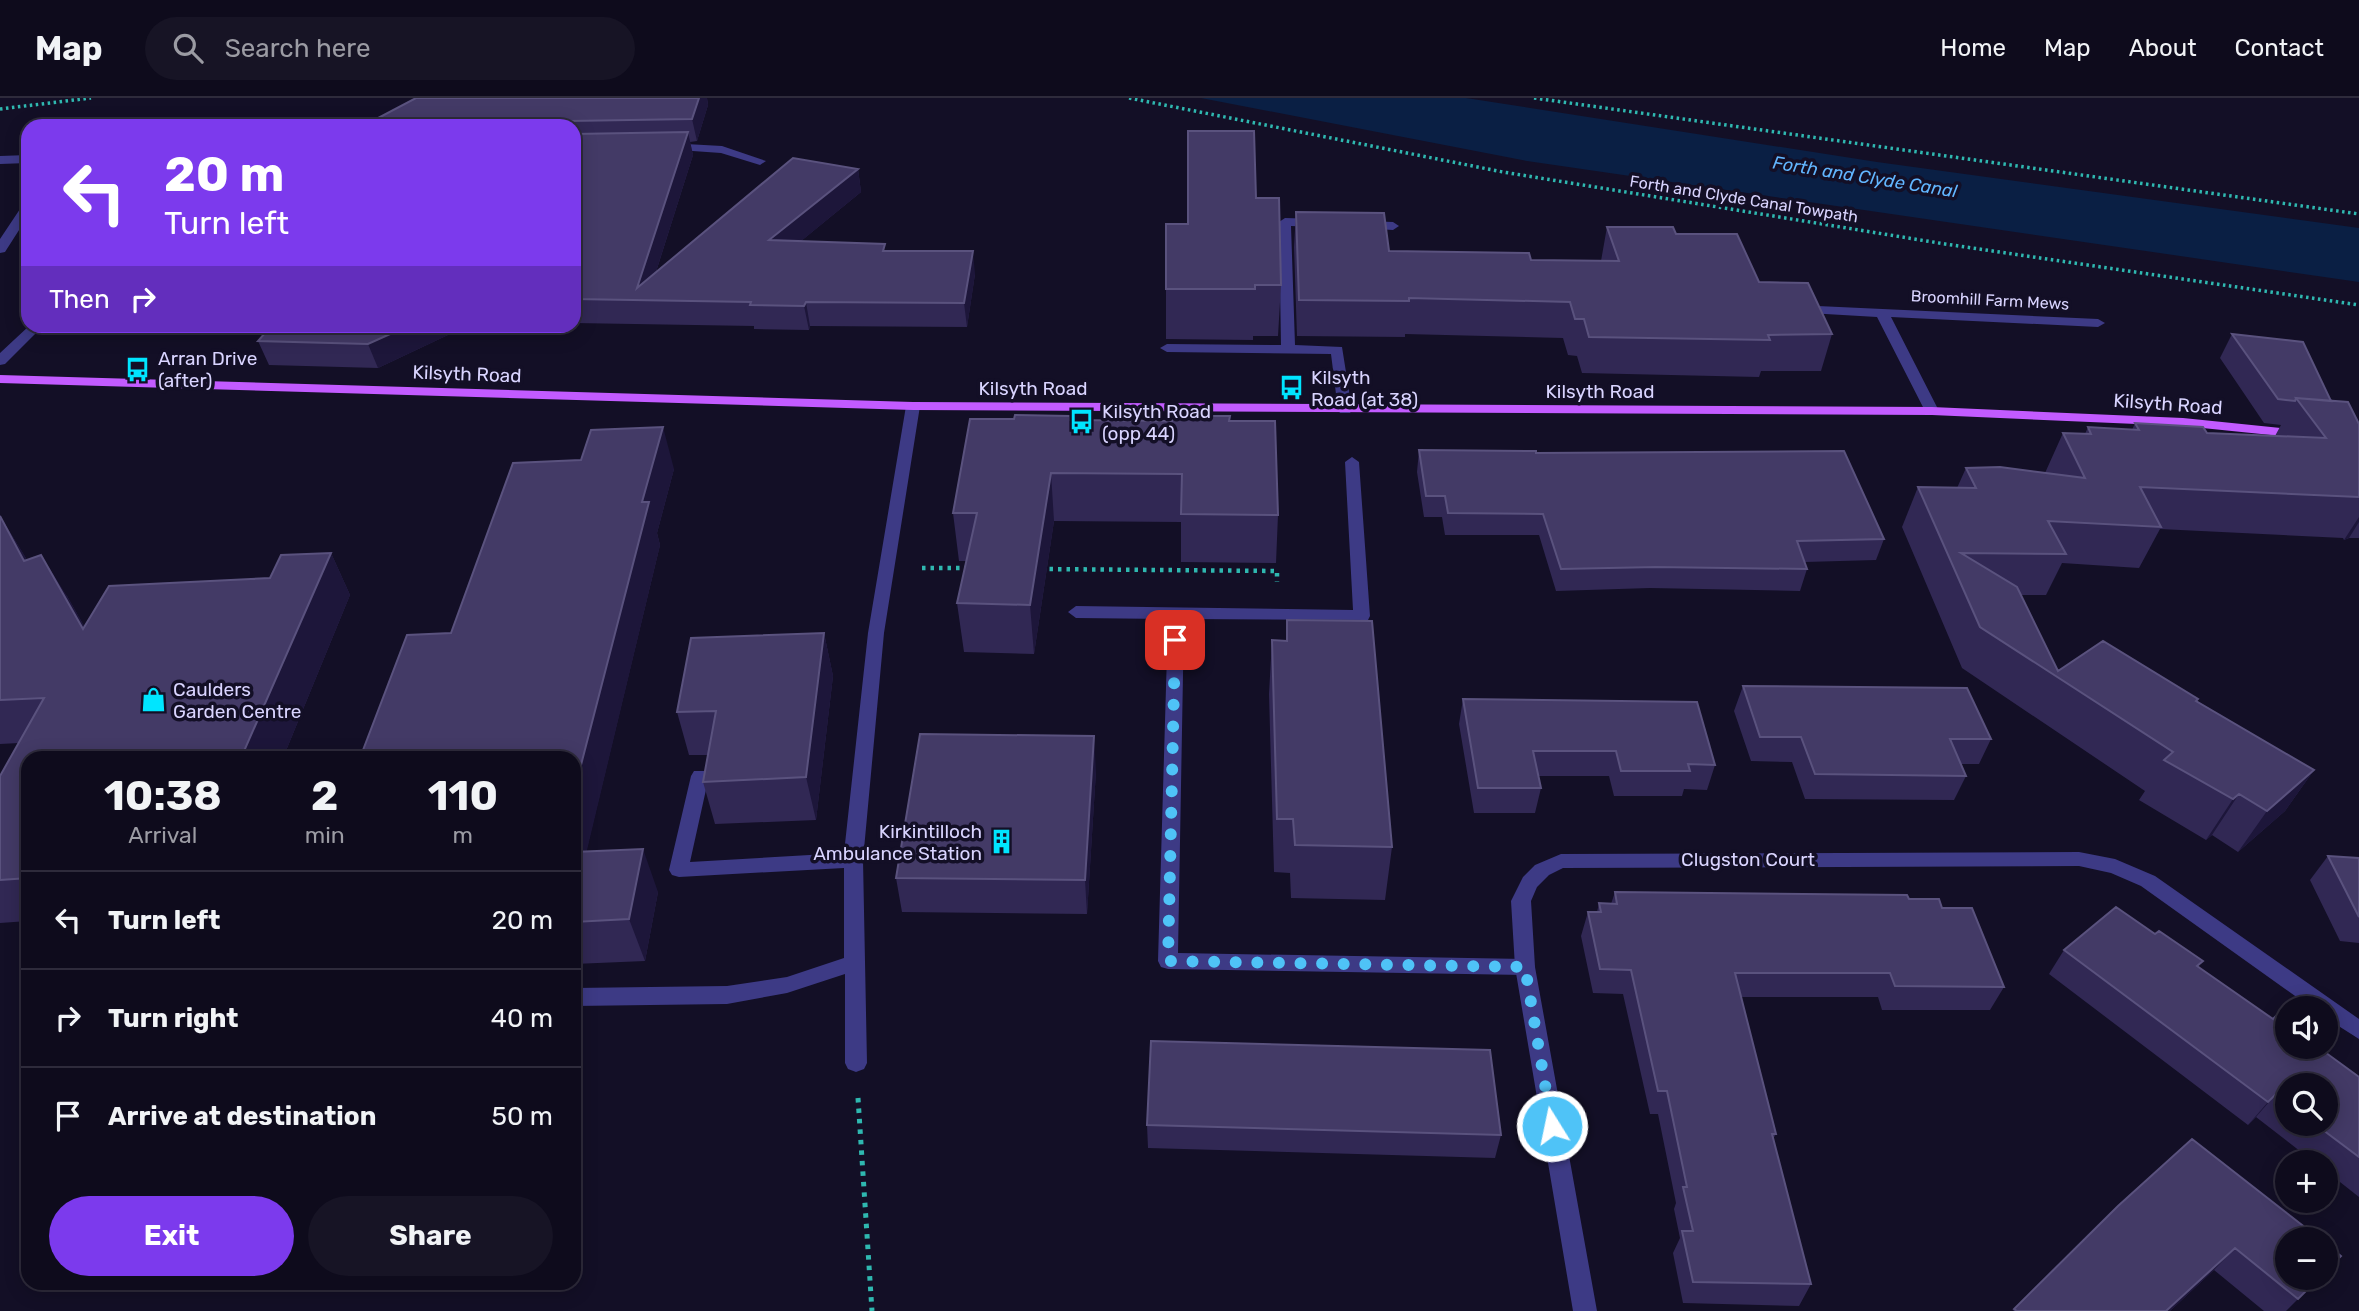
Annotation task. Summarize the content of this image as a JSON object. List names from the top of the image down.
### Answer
{
  "streets": {
    "main road": ["Kilsyth Road"],
    "street": ["Broomhill Farm Mews", "Clugston Court"],
    "path": ["Forth and Clyde Canal Towpath"]
  },
  "water": ["Forth and Clyde Canal"],
  "places": {
    "bus stop": ["Arran Drive (after)", "Kilsyth Road (at 38)", "Kilsyth Road (opp 44)"],
    "shop": ["Caulders Garden Centre"],
    "building": ["Kirkintilloch Ambulance Station"]
  },
  "page": {
    "header": "Map",
    "search": "Search here",
    "nav": [
      "Home",
      "Map",
      "About",
      "Contact"
    ],
    "turn": ["20 m", "Turn left"],
    "then": "Then",
    "eta": [
      "10:38",
      "Arrival",
      "2",
      "min",
      "110",
      "m"
    ],
    "list": [
      {
        "name": "Turn left",
        "value": "20 m"
      },
      {
        "name": "Turn right",
        "value": "40 m"
      },
      {
        "name": "Arrive at destination",
        "value": "50 m"
      }
    ],
    "map_buttons": ["+", "−"],
    "buttons": ["Exit", "Share"]
  }
}
